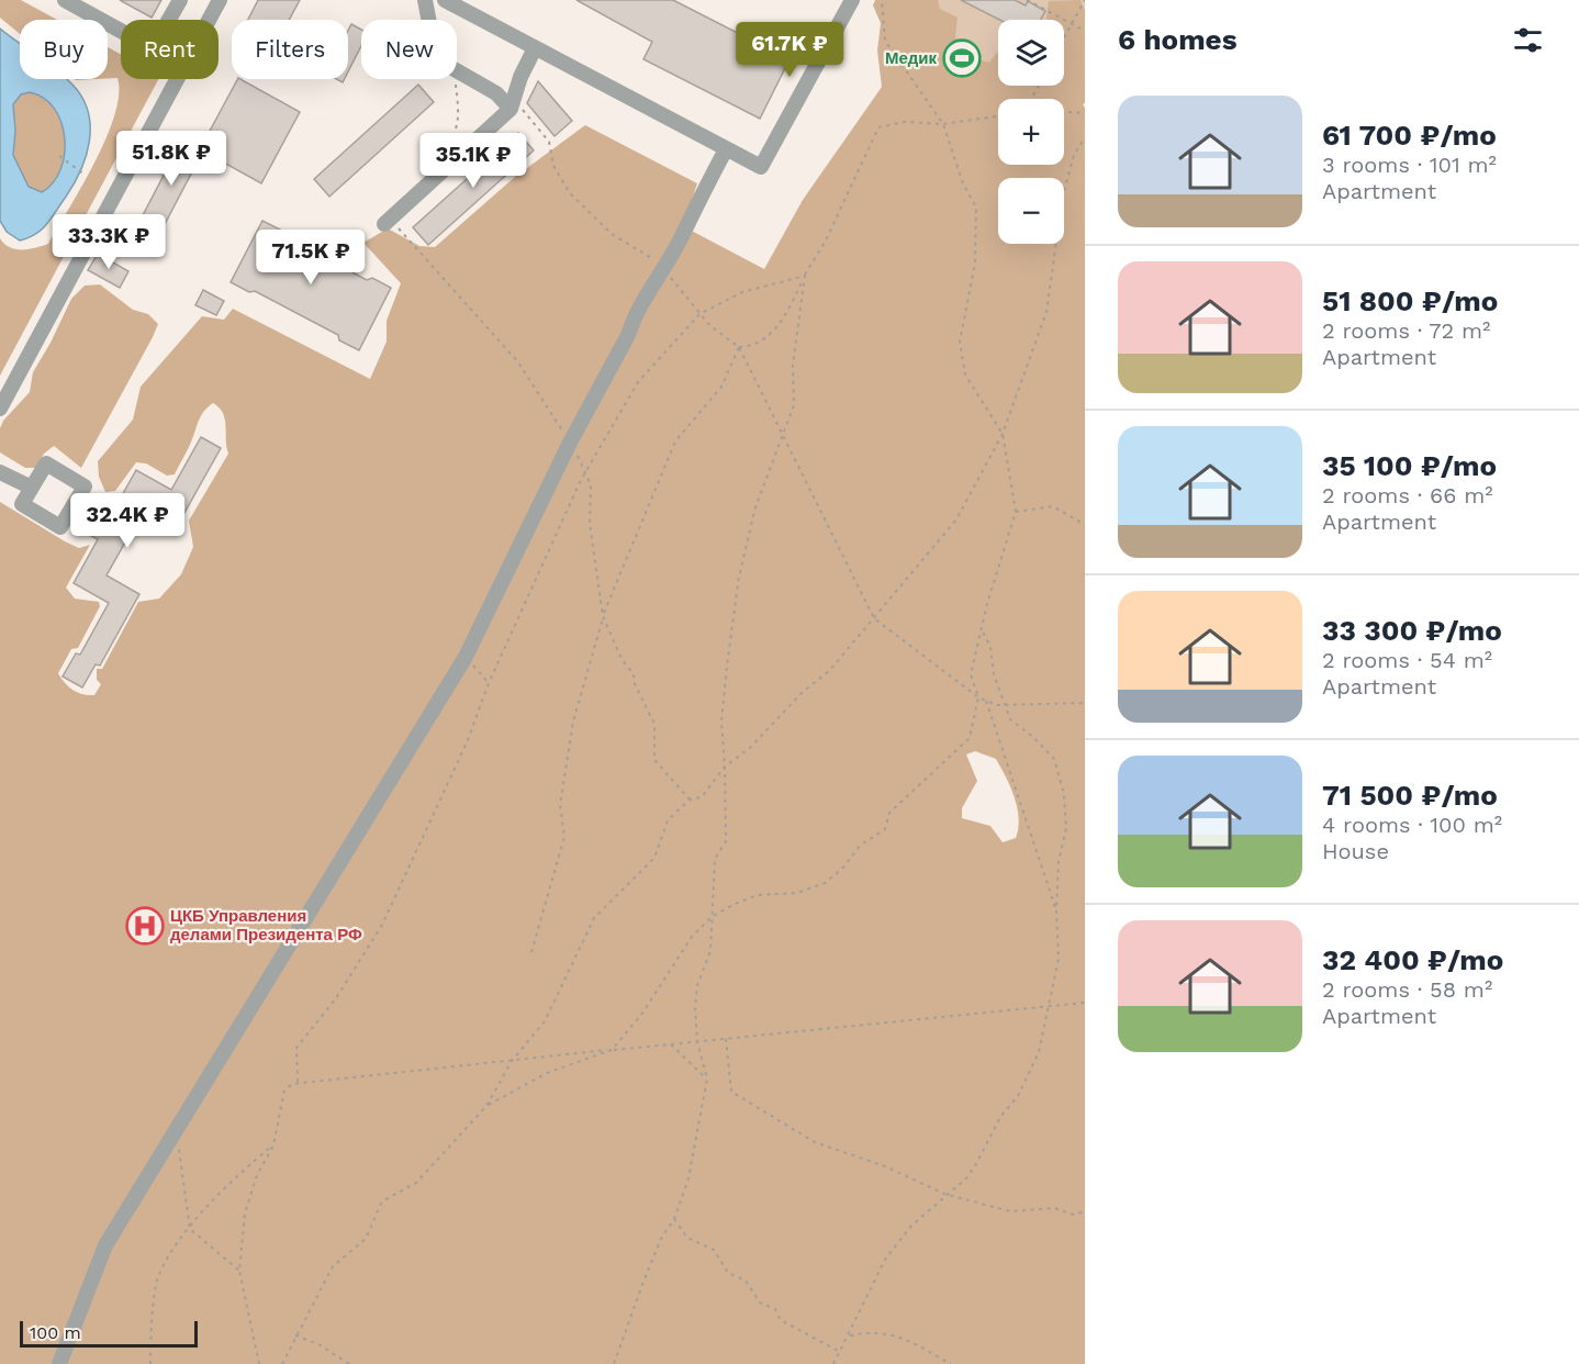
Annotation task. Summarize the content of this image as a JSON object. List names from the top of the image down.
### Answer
{
  "places": {
    "sports": ["Медик"],
    "hospital": ["ЦКБ Управления делами Президента РФ"]
  },
  "scale_bar": "100 m",
  "page": {
    "heading": "6 homes",
    "map_buttons": ["+", "−"],
    "chip": [
      "Buy",
      "Rent",
      "Filters",
      "New"
    ],
    "price": [
      "61.7K ₽",
      "51.8K ₽",
      "35.1K ₽",
      "33.3K ₽",
      "71.5K ₽",
      "32.4K ₽"
    ],
    "list": [
      {
        "name": "61 700 ₽/mo",
        "note": "3 rooms · 101 m² · Apartment"
      },
      {
        "name": "51 800 ₽/mo",
        "note": "2 rooms · 72 m² · Apartment"
      },
      {
        "name": "35 100 ₽/mo",
        "note": "2 rooms · 66 m² · Apartment"
      },
      {
        "name": "33 300 ₽/mo",
        "note": "2 rooms · 54 m² · Apartment"
      },
      {
        "name": "71 500 ₽/mo",
        "note": "4 rooms · 100 m² · House"
      },
      {
        "name": "32 400 ₽/mo",
        "note": "2 rooms · 58 m² · Apartment"
      }
    ],
    "scale": "100 m"
  }
}
